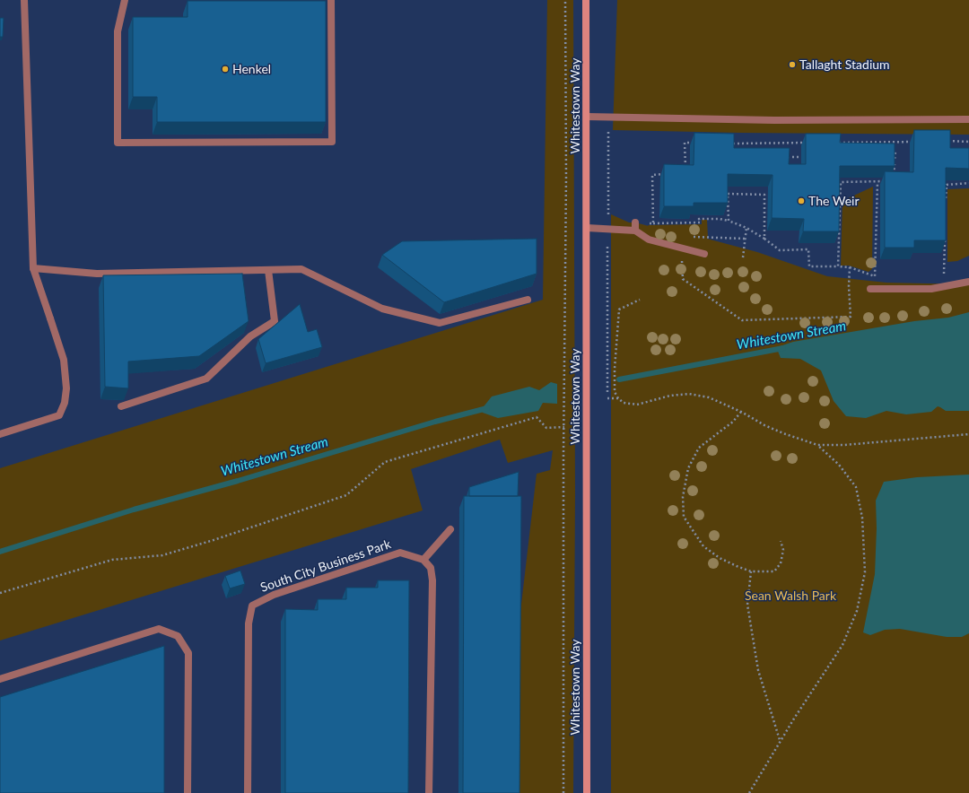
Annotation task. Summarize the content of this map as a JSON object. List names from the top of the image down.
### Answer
{
  "streets": {
    "street": ["Whitestown Way", "South City Business Park"]
  },
  "water": ["Whitestown Stream"],
  "parks": ["Sean Walsh Park"],
  "places": ["Tallaght Stadium", "Henkel", "The Weir"]
}
